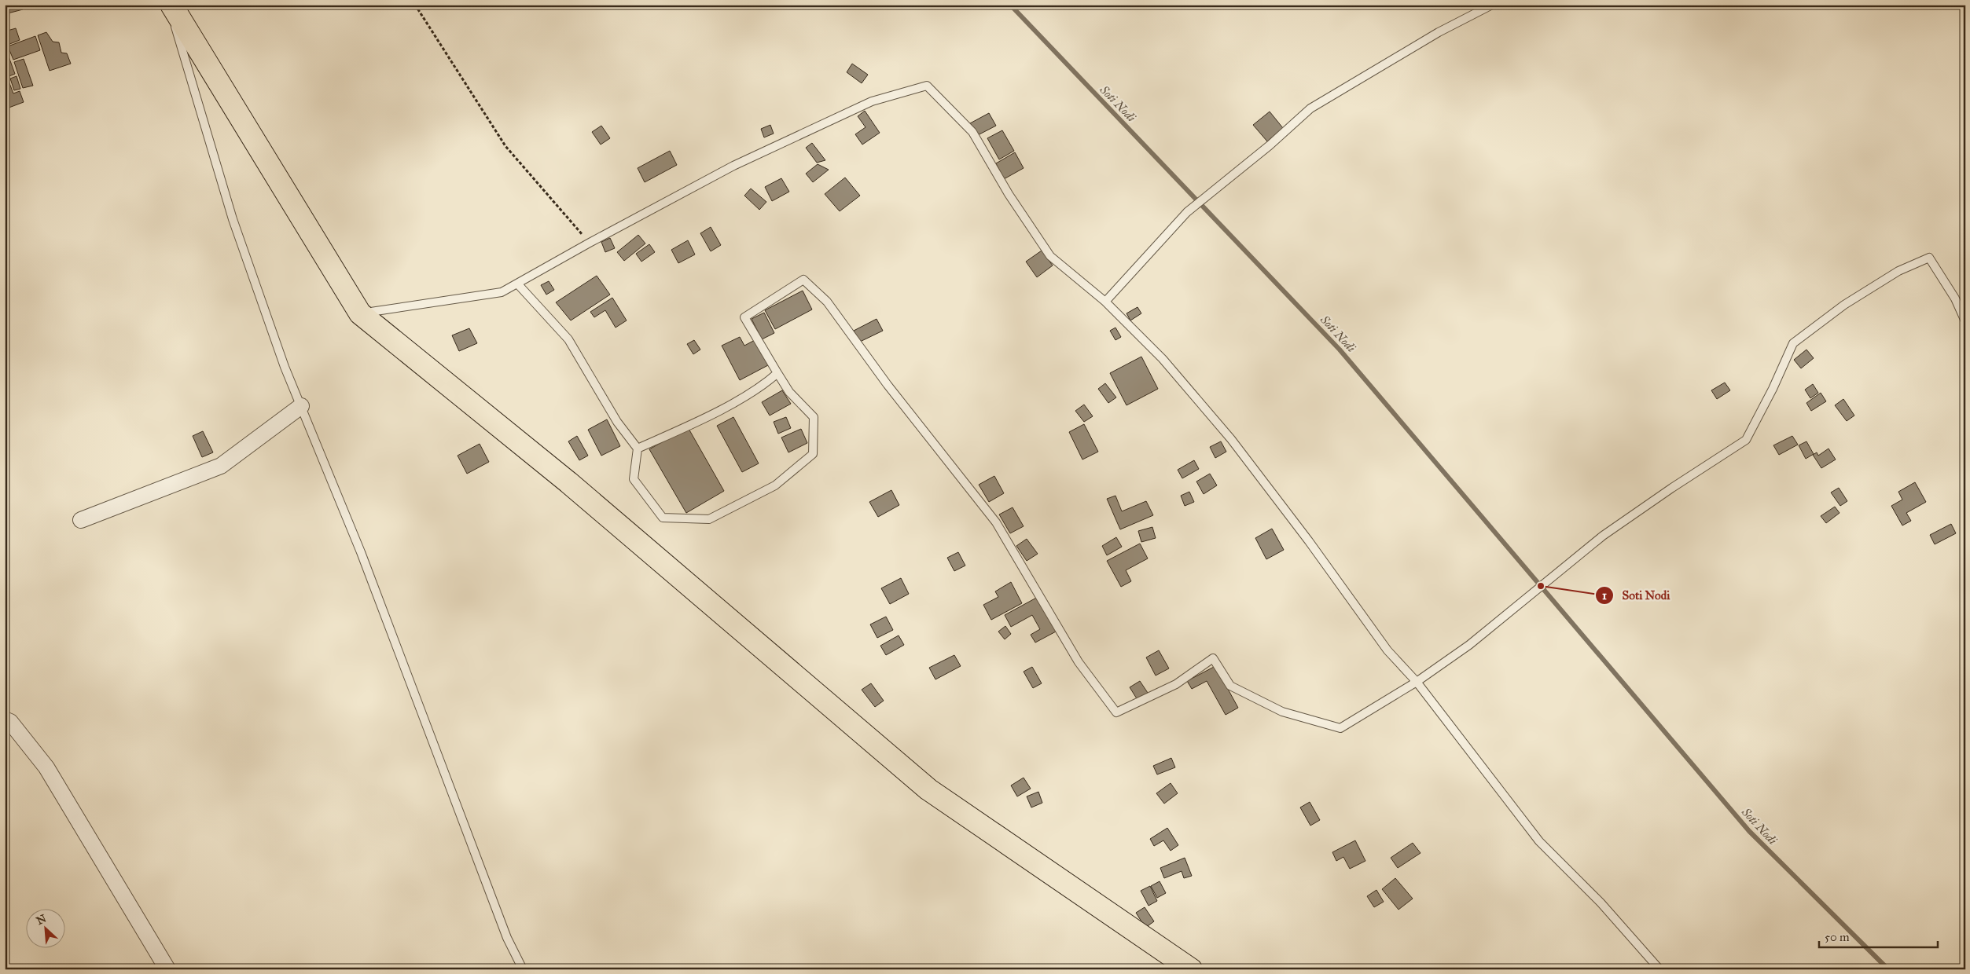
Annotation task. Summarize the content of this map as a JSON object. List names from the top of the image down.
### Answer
{
  "water": ["Soti Nodi"],
  "places": ["Soti Nodi"],
  "scale_bar": "50 m",
  "north": "top left"
}
